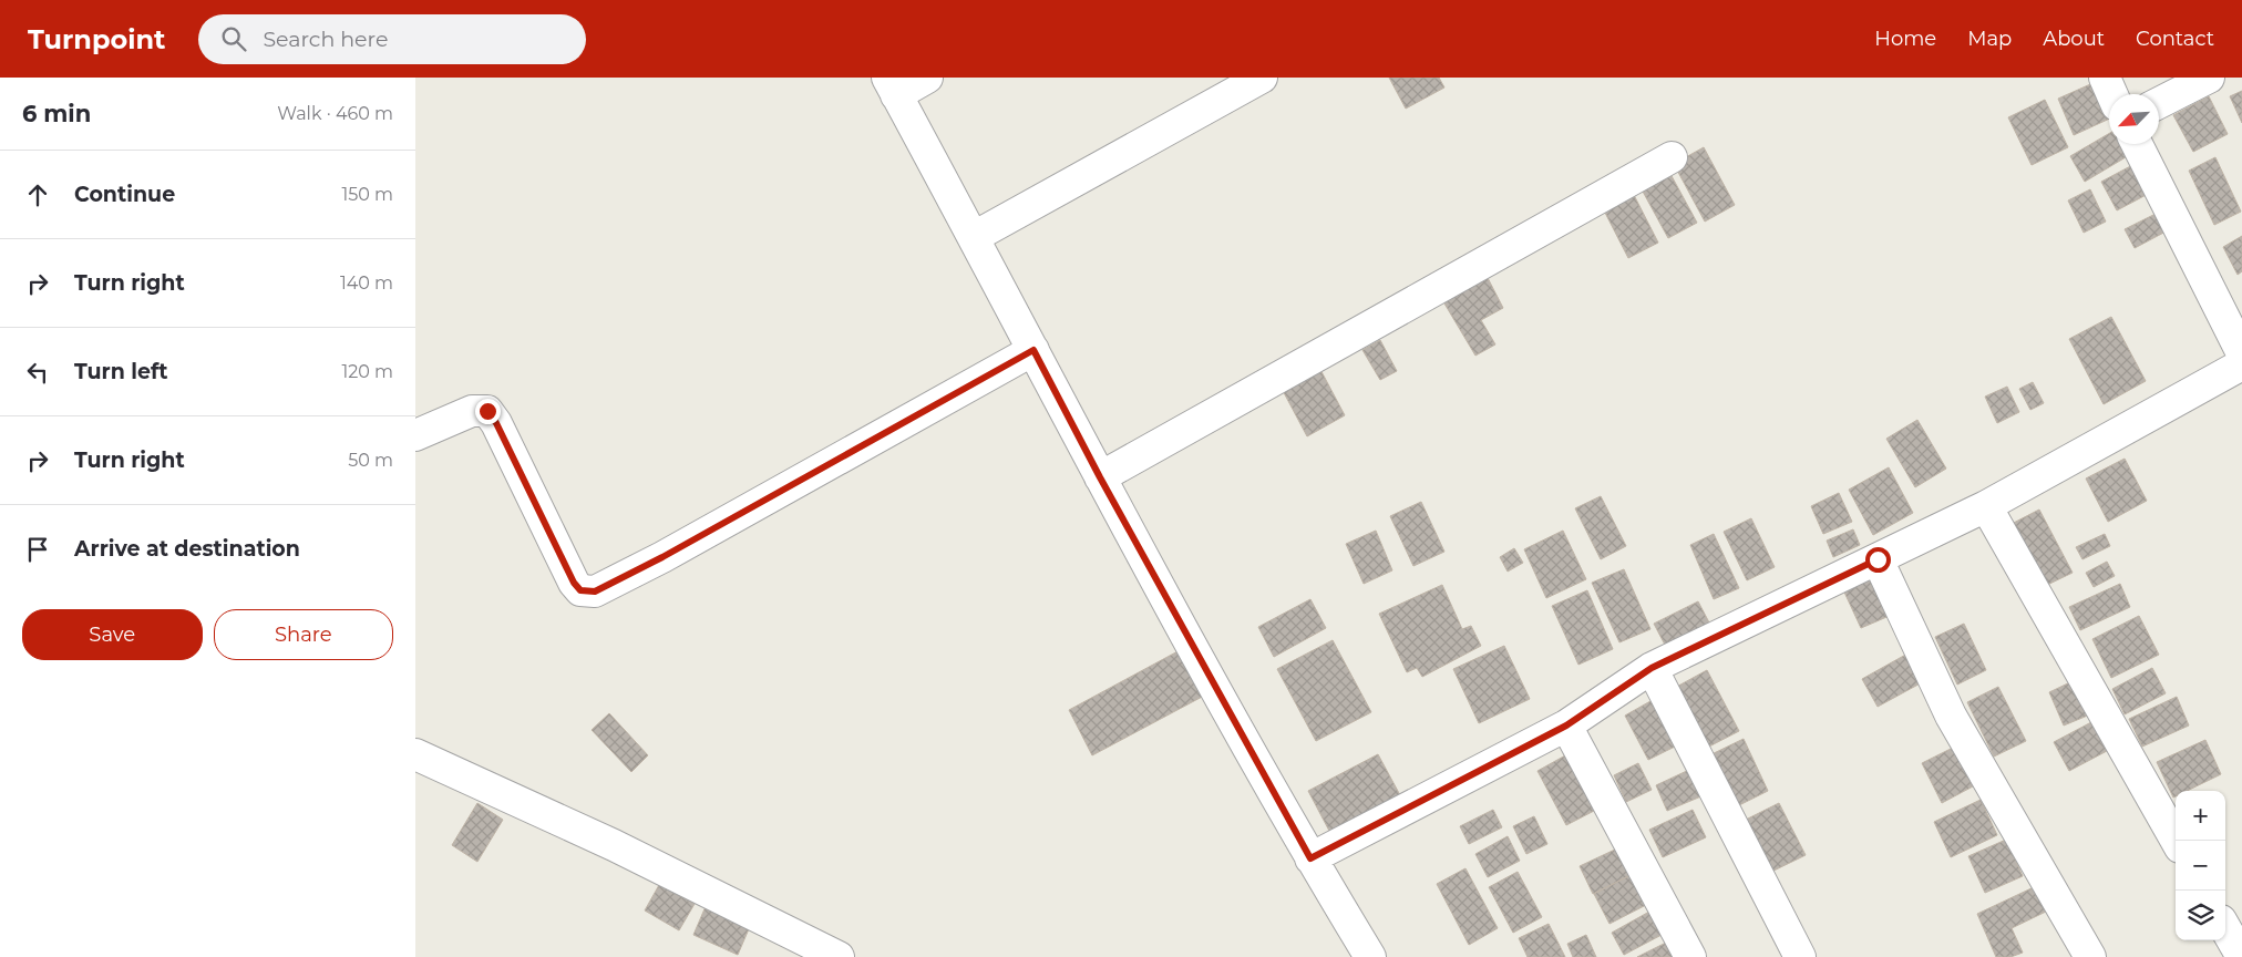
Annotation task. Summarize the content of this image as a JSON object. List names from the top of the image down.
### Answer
{
  "north": "bottom left",
  "page": {
    "header": "Turnpoint",
    "search": "Search here",
    "nav": [
      "Home",
      "Map",
      "About",
      "Contact"
    ],
    "heading": ["6 min", "Walk · 460 m"],
    "list": [
      ["Continue", "150 m"],
      ["Turn right", "140 m"],
      ["Turn left", "120 m"],
      ["Turn right", "50 m"],
      "Arrive at destination"
    ],
    "buttons": ["Save", "Share"],
    "map_buttons": ["+", "−"]
  }
}
